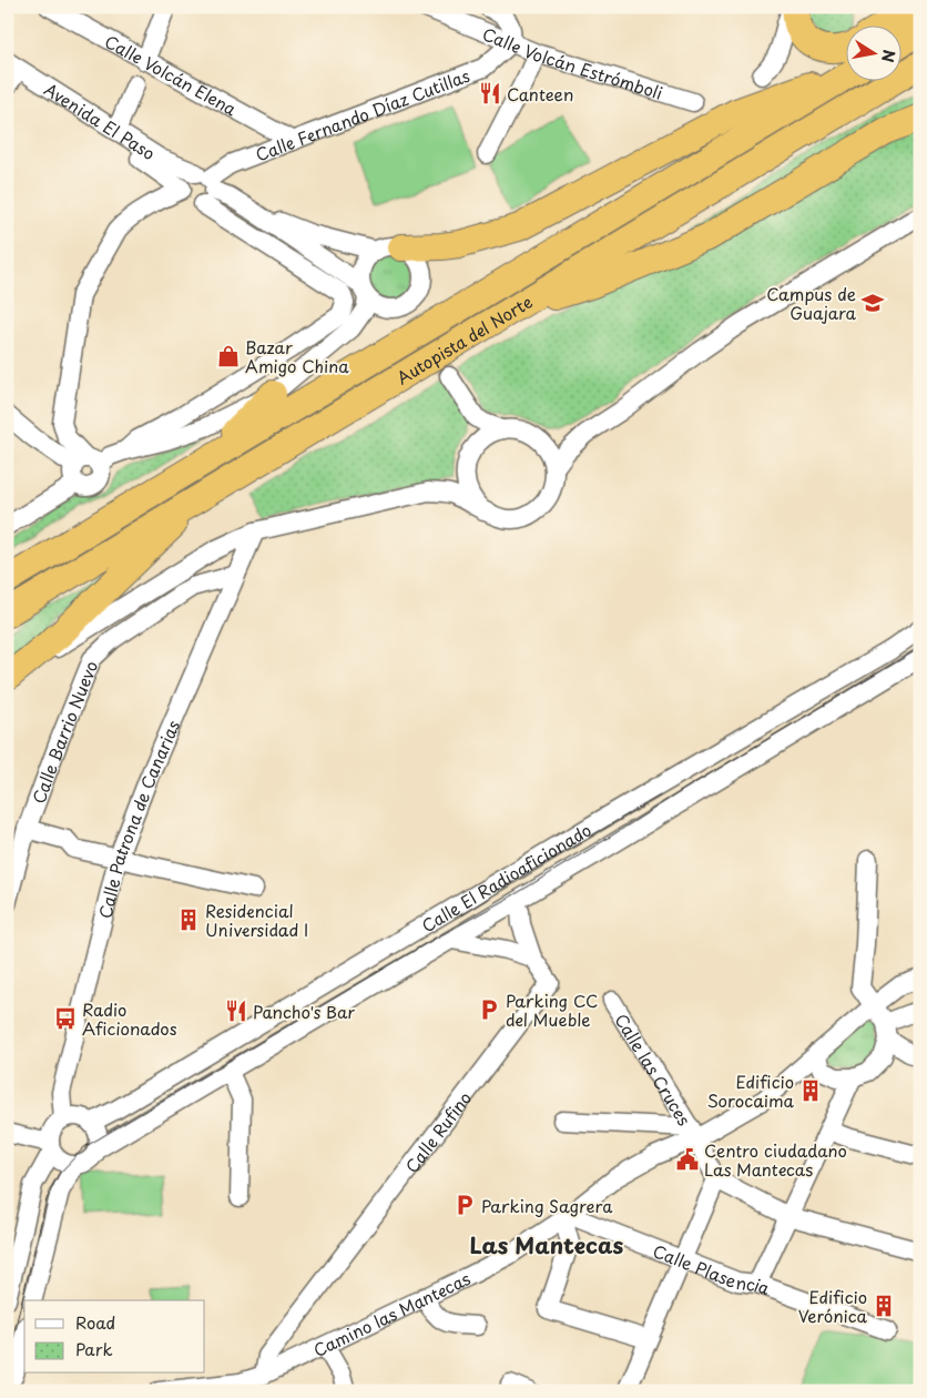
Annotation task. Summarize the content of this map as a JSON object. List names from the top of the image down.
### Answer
{
  "streets": {
    "highway": ["Autopista del Norte"],
    "street": [
      "Calle Volcán Estrómboli",
      "Calle Volcán Elena",
      "Calle Fernando Díaz Cutillas",
      "Avenida El Paso",
      "Calle Barrio Nuevo",
      "Calle Patrona de Canarias",
      "Calle El Radioaficionado",
      "Calle las Cruces",
      "Calle Rufino",
      "Calle Plasencia",
      "Camino las Mantecas"
    ]
  },
  "crossings": [
    ["Calle Volcán Estrómboli", "Calle Fernando Díaz Cutillas"],
    ["Calle Volcán Elena", "Calle Fernando Díaz Cutillas"],
    ["Calle Fernando Díaz Cutillas", "Avenida El Paso"],
    ["Calle Barrio Nuevo", "Calle Patrona de Canarias"],
    ["Calle Patrona de Canarias", "Calle El Radioaficionado"],
    ["Calle las Cruces", "Camino las Mantecas"],
    ["Calle Rufino", "Camino las Mantecas"],
    ["Calle Plasencia", "Camino las Mantecas"]
  ],
  "districts": ["Las Mantecas"],
  "places": {
    "restaurant": ["Canteen", "Pancho's Bar"],
    "school or university": ["Campus de Guajara"],
    "shop": ["Bazar Amigo China"],
    "building": ["Residencial Universidad I", "Edificio Sorocaima", "Edificio Verónica"],
    "parking": ["Parking CC del Mueble", "Parking Sagrera"],
    "bus stop": ["Radio Aficionados"],
    "public building": ["Centro ciudadano Las Mantecas"]
  },
  "legend": ["Road", "Park"],
  "north": "right"
}
